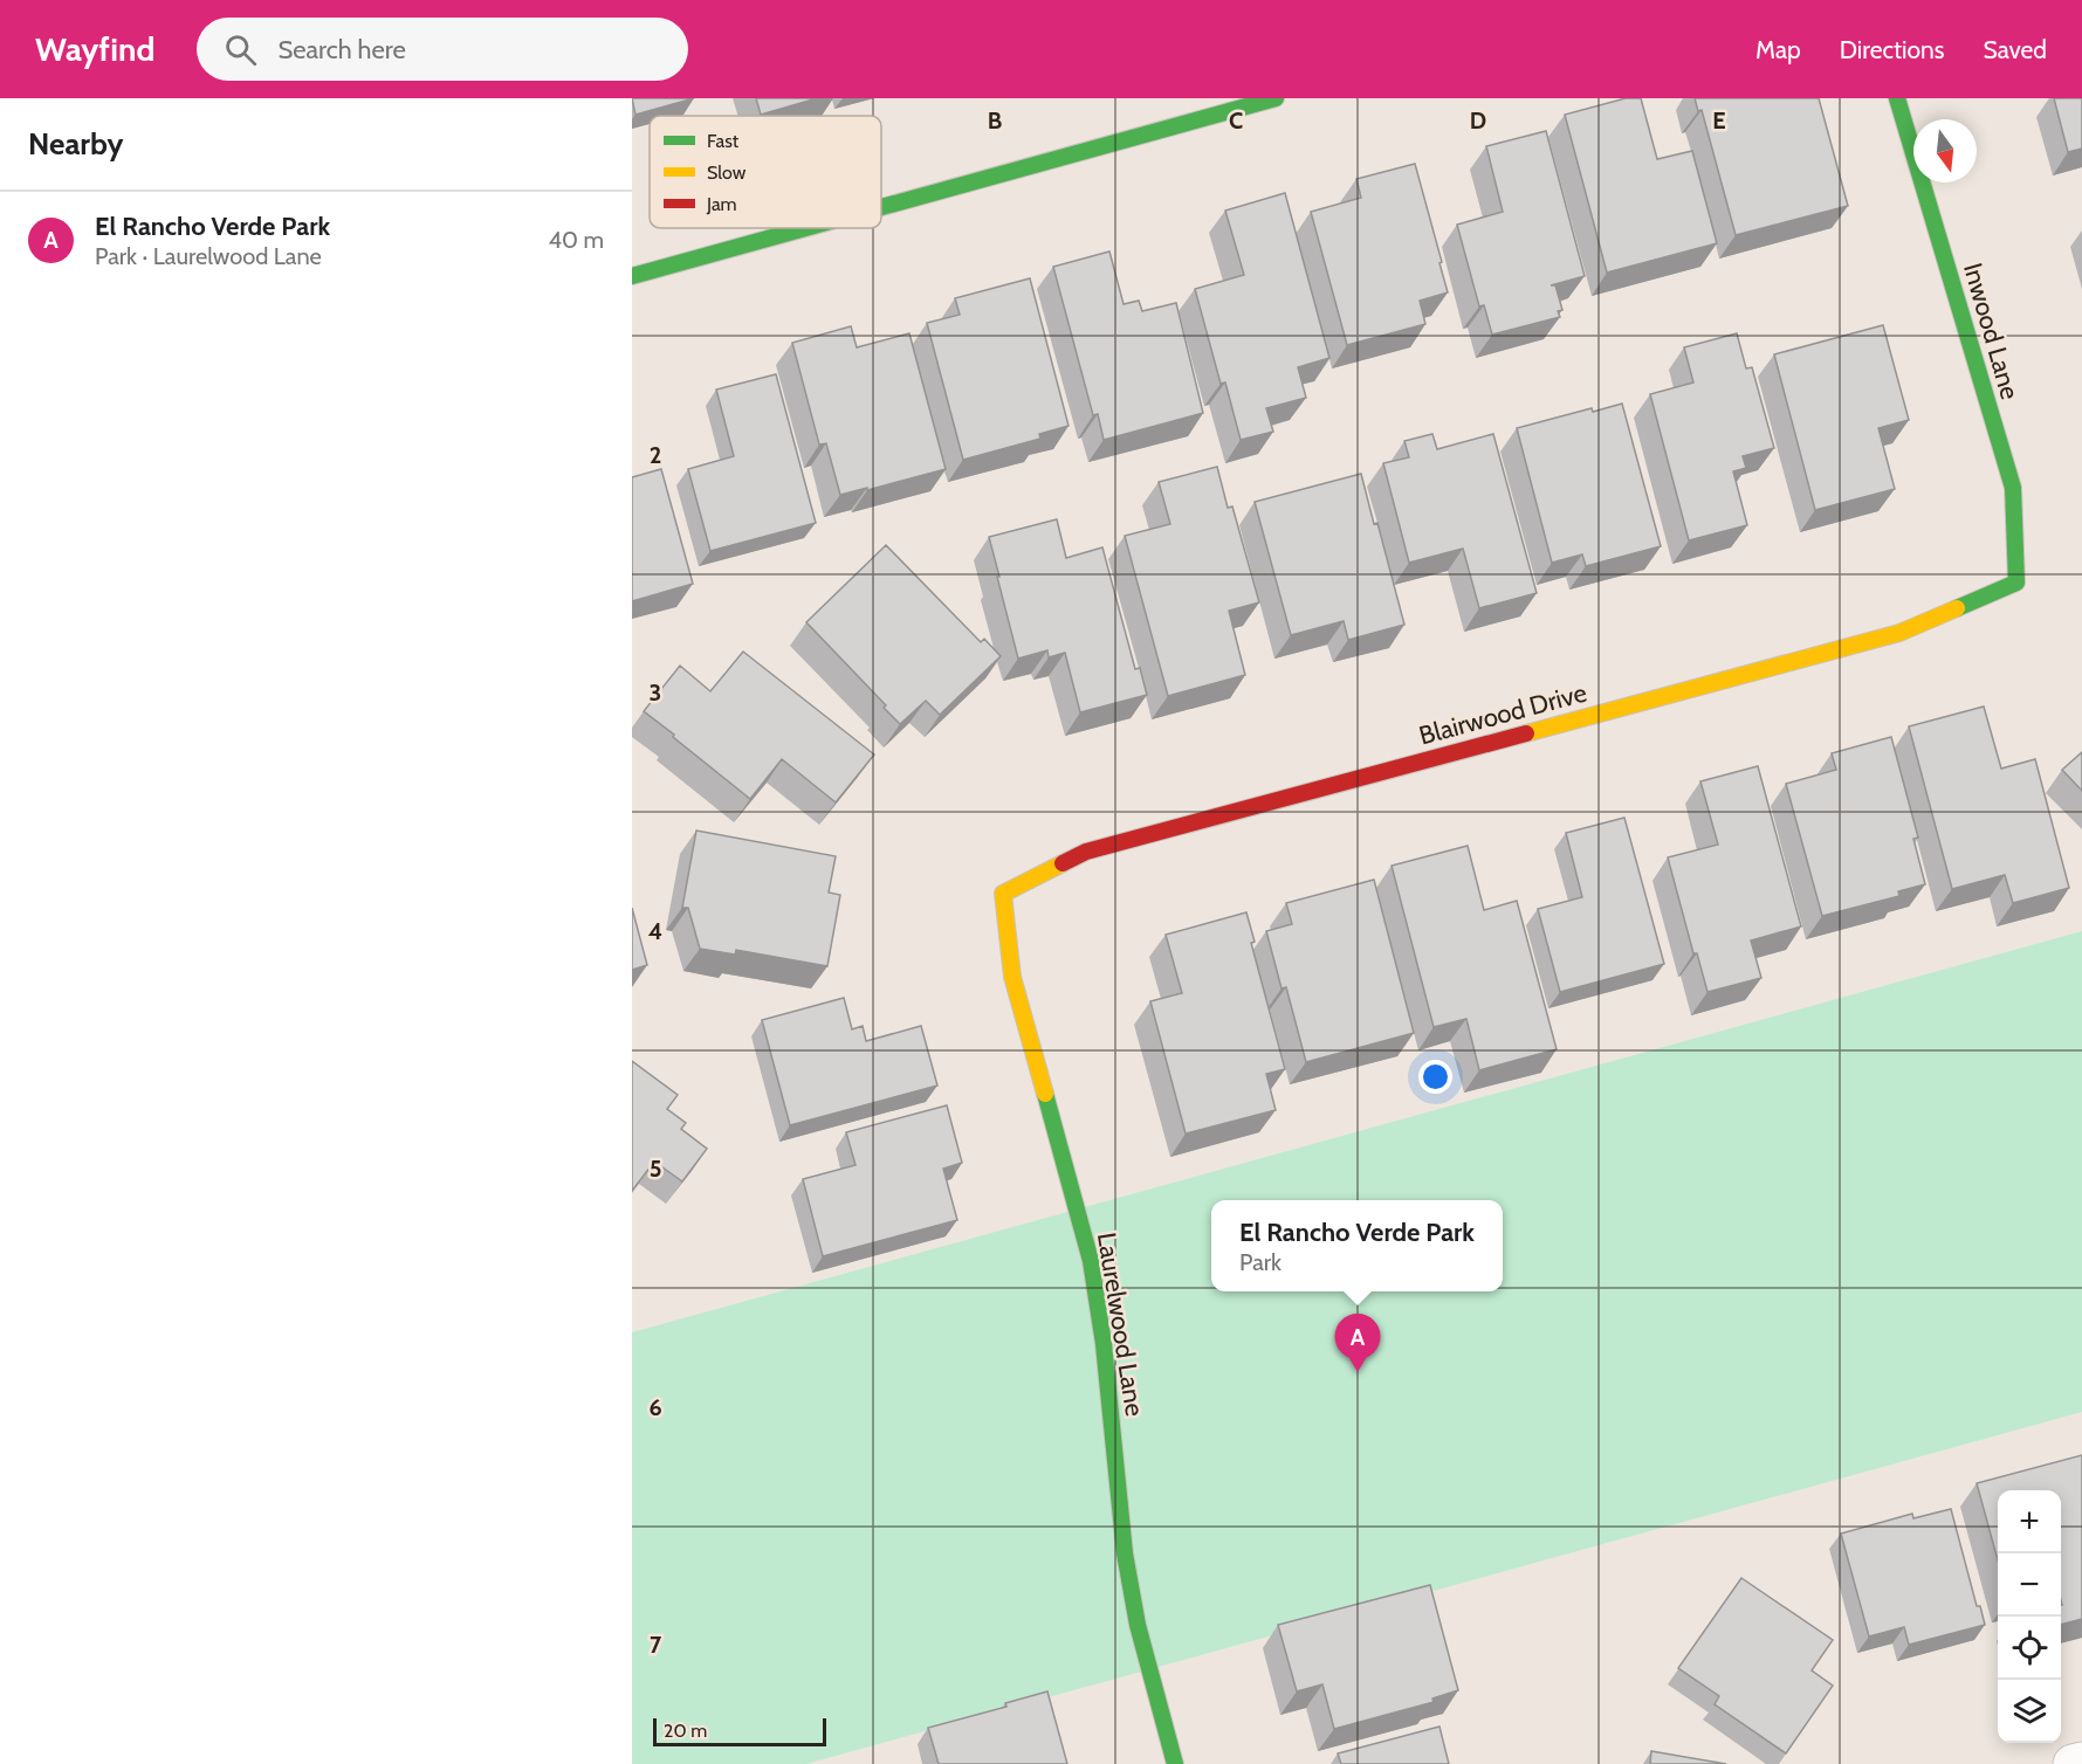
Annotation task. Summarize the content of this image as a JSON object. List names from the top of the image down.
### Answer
{
  "streets": {
    "street": ["Inwood Lane", "Blairwood Drive", "Laurelwood Lane"]
  },
  "crossings": [
    ["Inwood Lane", "Blairwood Drive"],
    ["Blairwood Drive", "Laurelwood Lane"]
  ],
  "legend": ["Fast", "Slow", "Jam"],
  "scale_bar": "20 m",
  "north": "bottom",
  "page": {
    "header": "Wayfind",
    "search": "Search here",
    "nav": ["Map", "Directions", "Saved"],
    "heading": "Nearby",
    "list": [
      {
        "mark": "A",
        "name": "El Rancho Verde Park",
        "note": "Park · Laurelwood Lane",
        "value": "40 m"
      }
    ],
    "popup": ["El Rancho Verde Park", "Park"],
    "pins": "A",
    "map_buttons": ["+", "−"],
    "scale": "20 m"
  },
  "grid": {
    "columns": [
      "B",
      "C",
      "D",
      "E"
    ],
    "rows": [
      "2",
      "3",
      "4",
      "5",
      "6",
      "7"
    ]
  }
}
